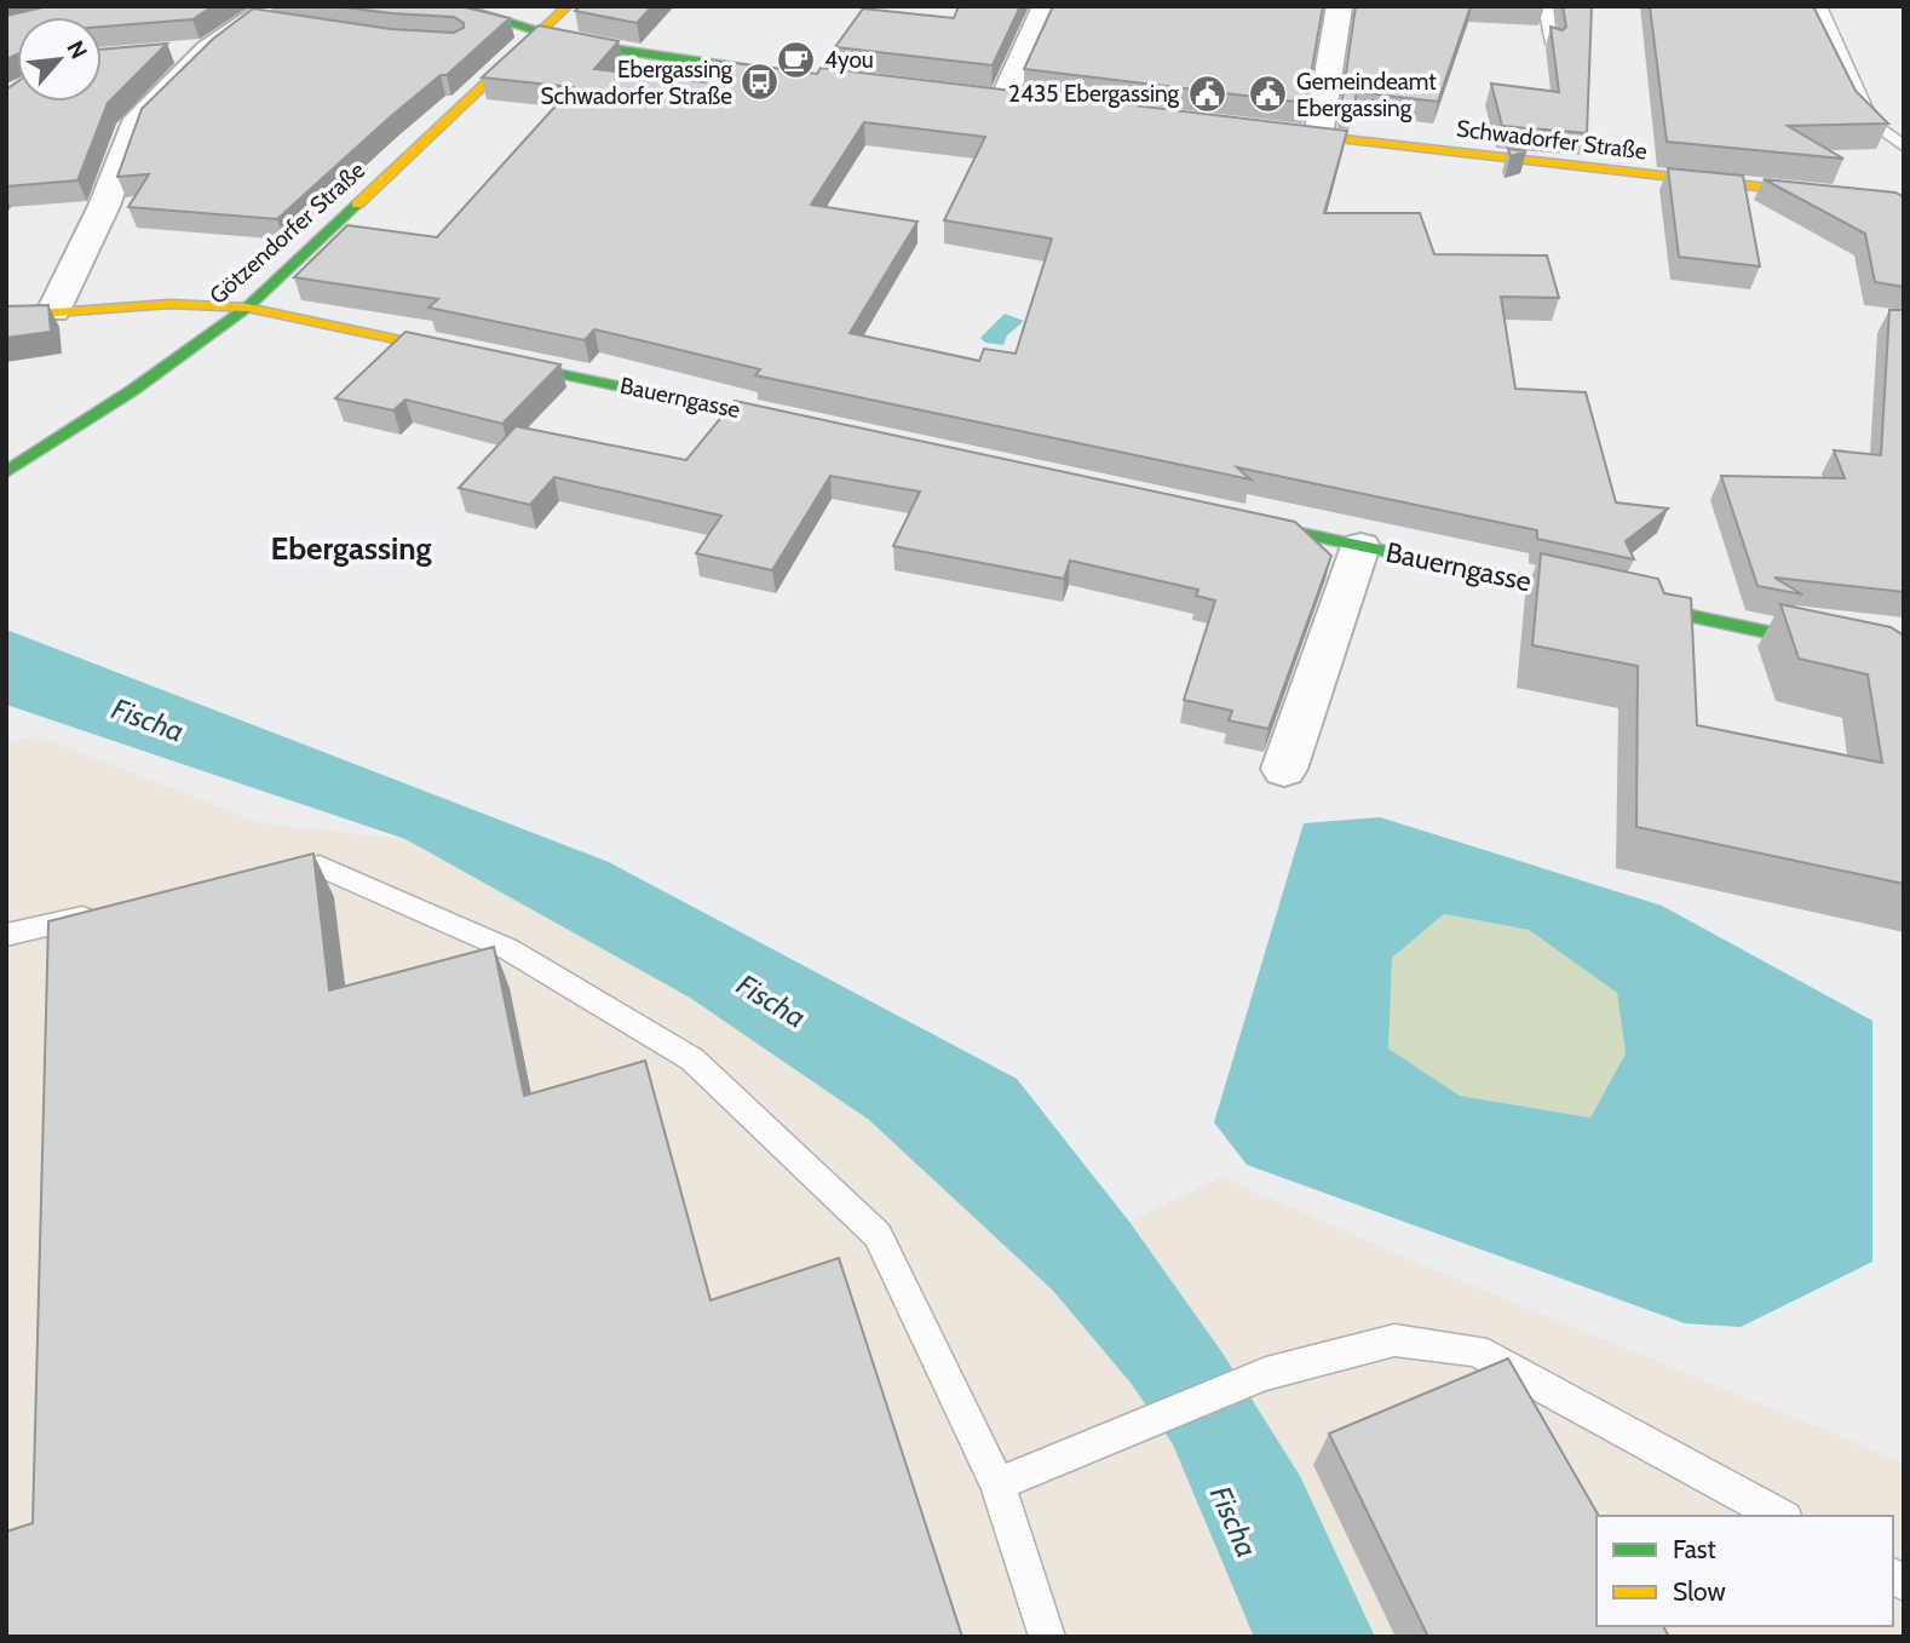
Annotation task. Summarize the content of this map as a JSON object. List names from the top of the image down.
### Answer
{
  "streets": {
    "main road": ["Schwadorfer Straße", "Götzendorfer Straße", "Bauerngasse"]
  },
  "crossings": [
    ["Götzendorfer Straße", "Bauerngasse"]
  ],
  "districts": ["Ebergassing"],
  "water": ["Fischa"],
  "places": {
    "cafe": ["4you"],
    "bus stop": ["Ebergassing Schwadorfer Straße"],
    "public building": ["2435 Ebergassing", "Gemeindeamt Ebergassing"]
  },
  "legend": ["Fast", "Slow"],
  "north": "top right"
}
